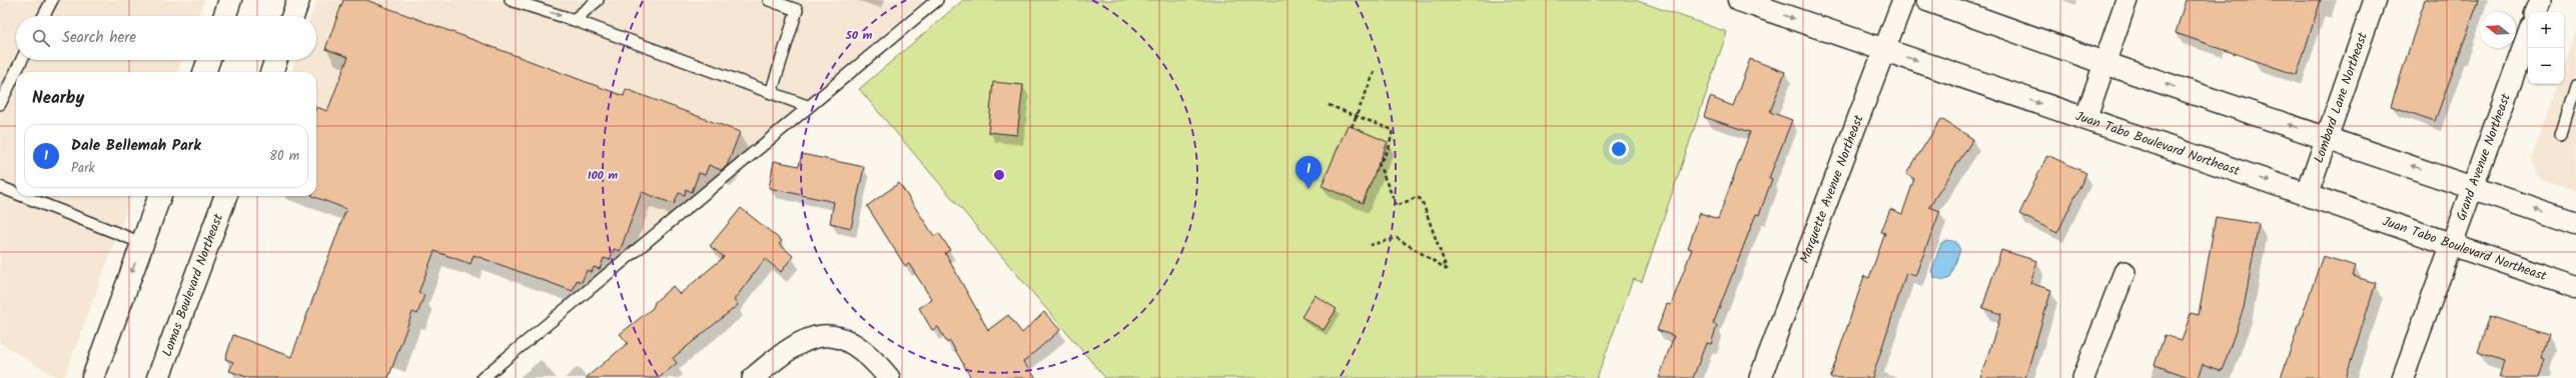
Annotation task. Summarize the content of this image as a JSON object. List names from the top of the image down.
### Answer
{
  "streets": {
    "main road": ["Juan Tabo Boulevard Northeast", "Lomas Boulevard Northeast"],
    "street": ["Lombard Lane Northeast", "Grand Avenue Northeast", "Marquette Avenue Northeast"]
  },
  "crossings": [
    ["Lombard Lane Northeast", "Juan Tabo Boulevard Northeast"],
    ["Juan Tabo Boulevard Northeast", "Grand Avenue Northeast"],
    ["Juan Tabo Boulevard Northeast", "Marquette Avenue Northeast"]
  ],
  "north": "left",
  "page": {
    "map_buttons": ["+", "−"],
    "search": "Search here",
    "heading": "Nearby",
    "list": [
      {
        "mark": "1",
        "name": "Dale Bellemah Park",
        "note": "Park",
        "value": "80 m"
      }
    ],
    "pins": "1"
  },
  "rings": ["50 m", "100 m"]
}
